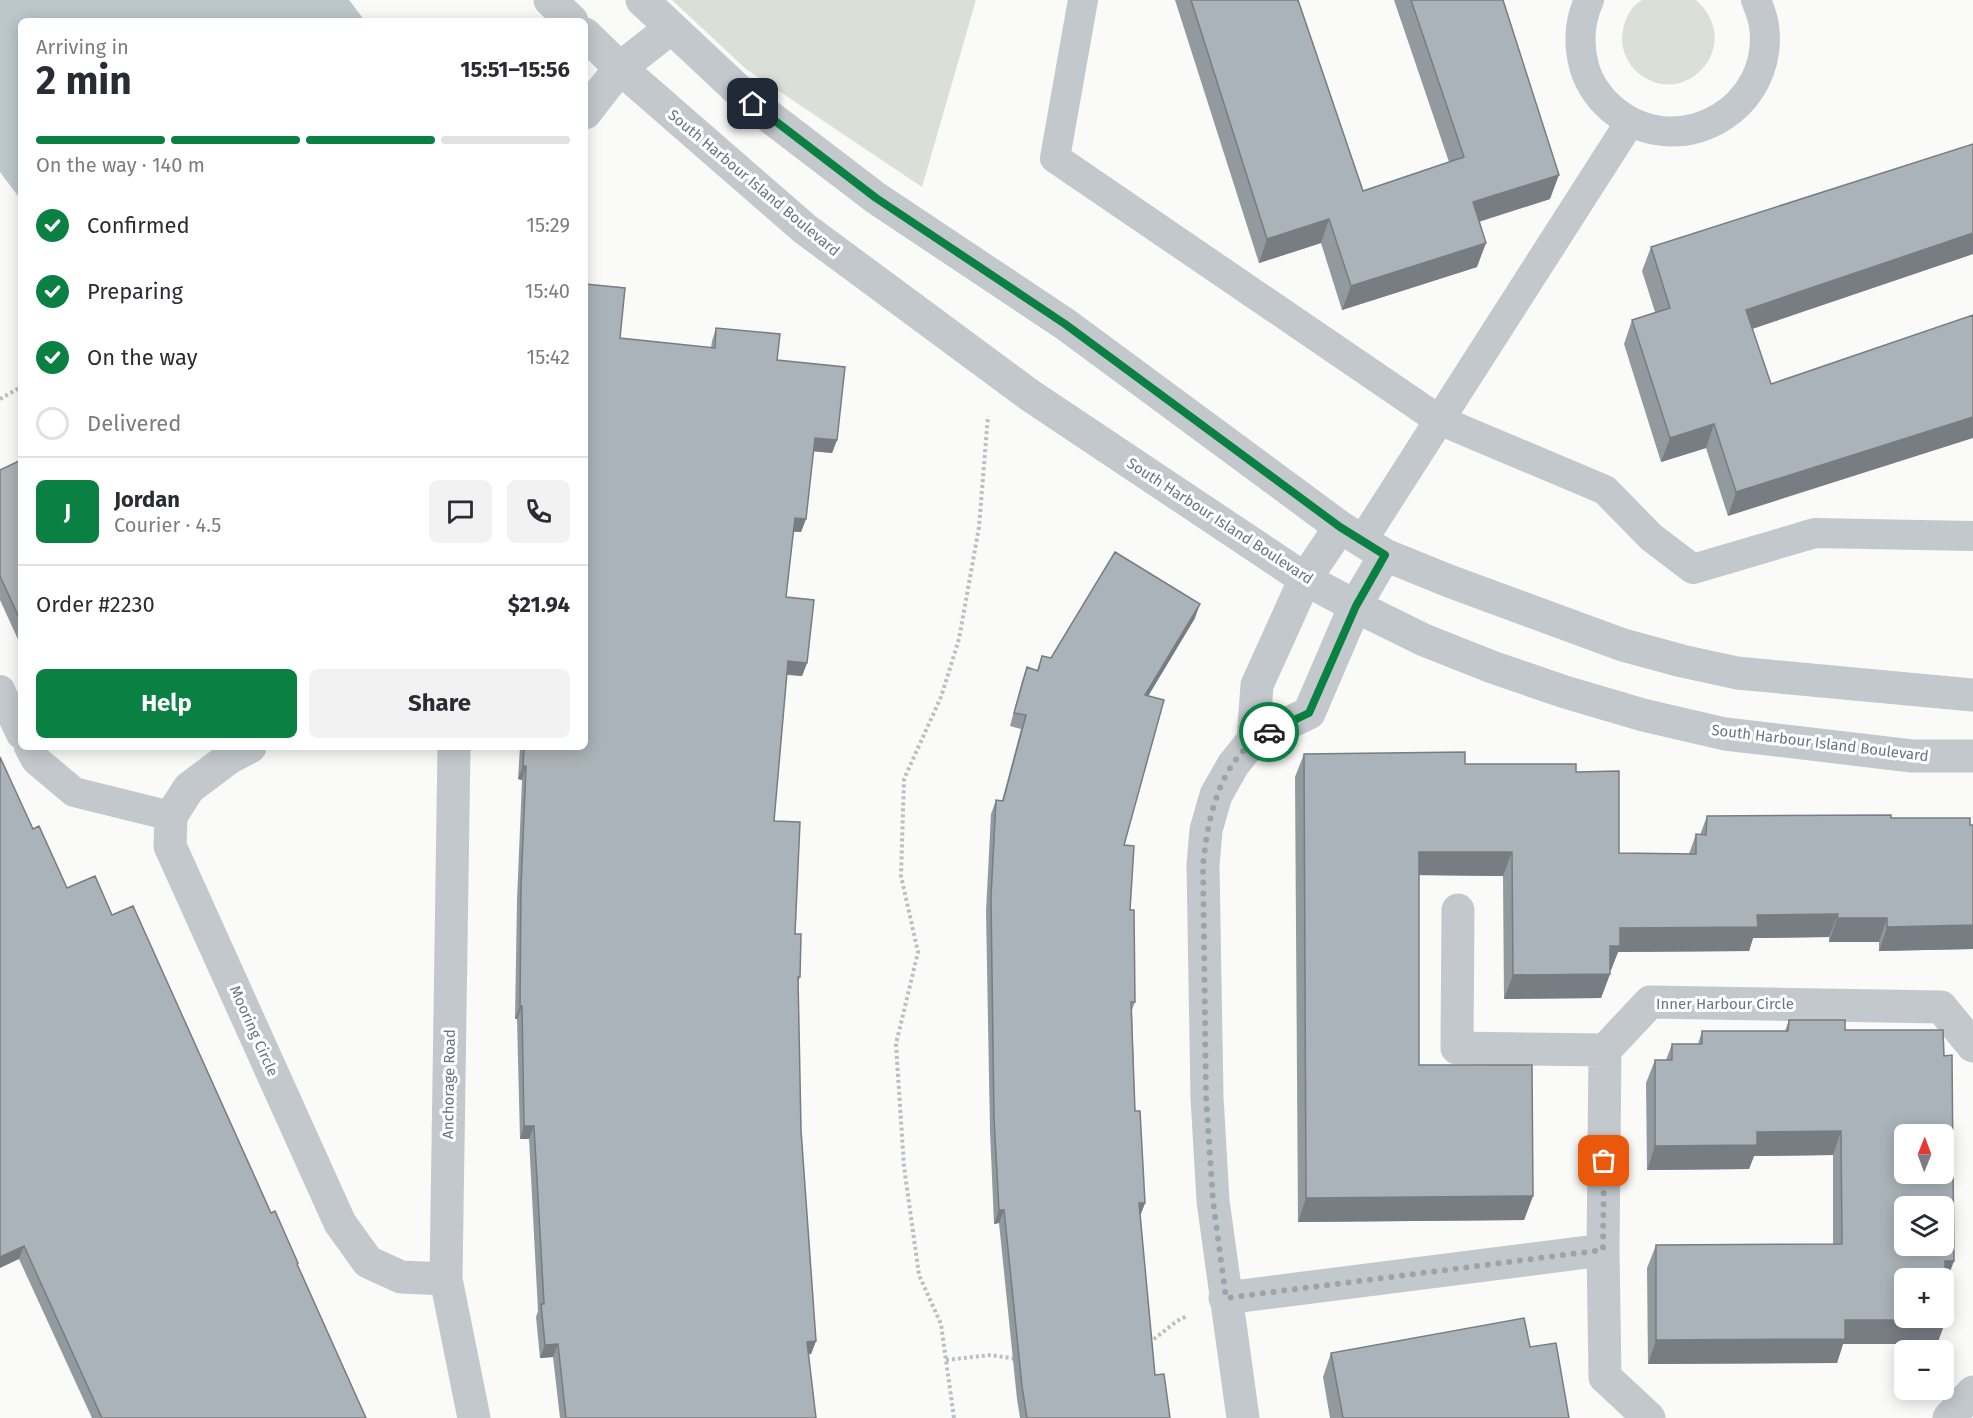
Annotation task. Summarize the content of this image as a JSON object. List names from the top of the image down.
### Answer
{
  "streets": {
    "street": [
      "South Harbour Island Boulevard",
      "Inner Harbour Circle",
      "Mooring Circle",
      "Anchorage Road"
    ]
  },
  "crossings": [
    ["Mooring Circle", "Anchorage Road"]
  ],
  "north": "top",
  "page": {
    "heading": ["2 min", "Arriving in", "15:51–15:56"],
    "panel": [
      "Jordan",
      "Courier · 4.5",
      "Order #2230",
      "$21.94"
    ],
    "bar": "On the way · 140 m",
    "list": [
      ["Confirmed", "15:29"],
      ["Preparing", "15:40"],
      ["On the way", "15:42"],
      "Delivered"
    ],
    "round": "J",
    "buttons": ["Help", "Share"],
    "map_buttons": ["+", "−"]
  }
}
